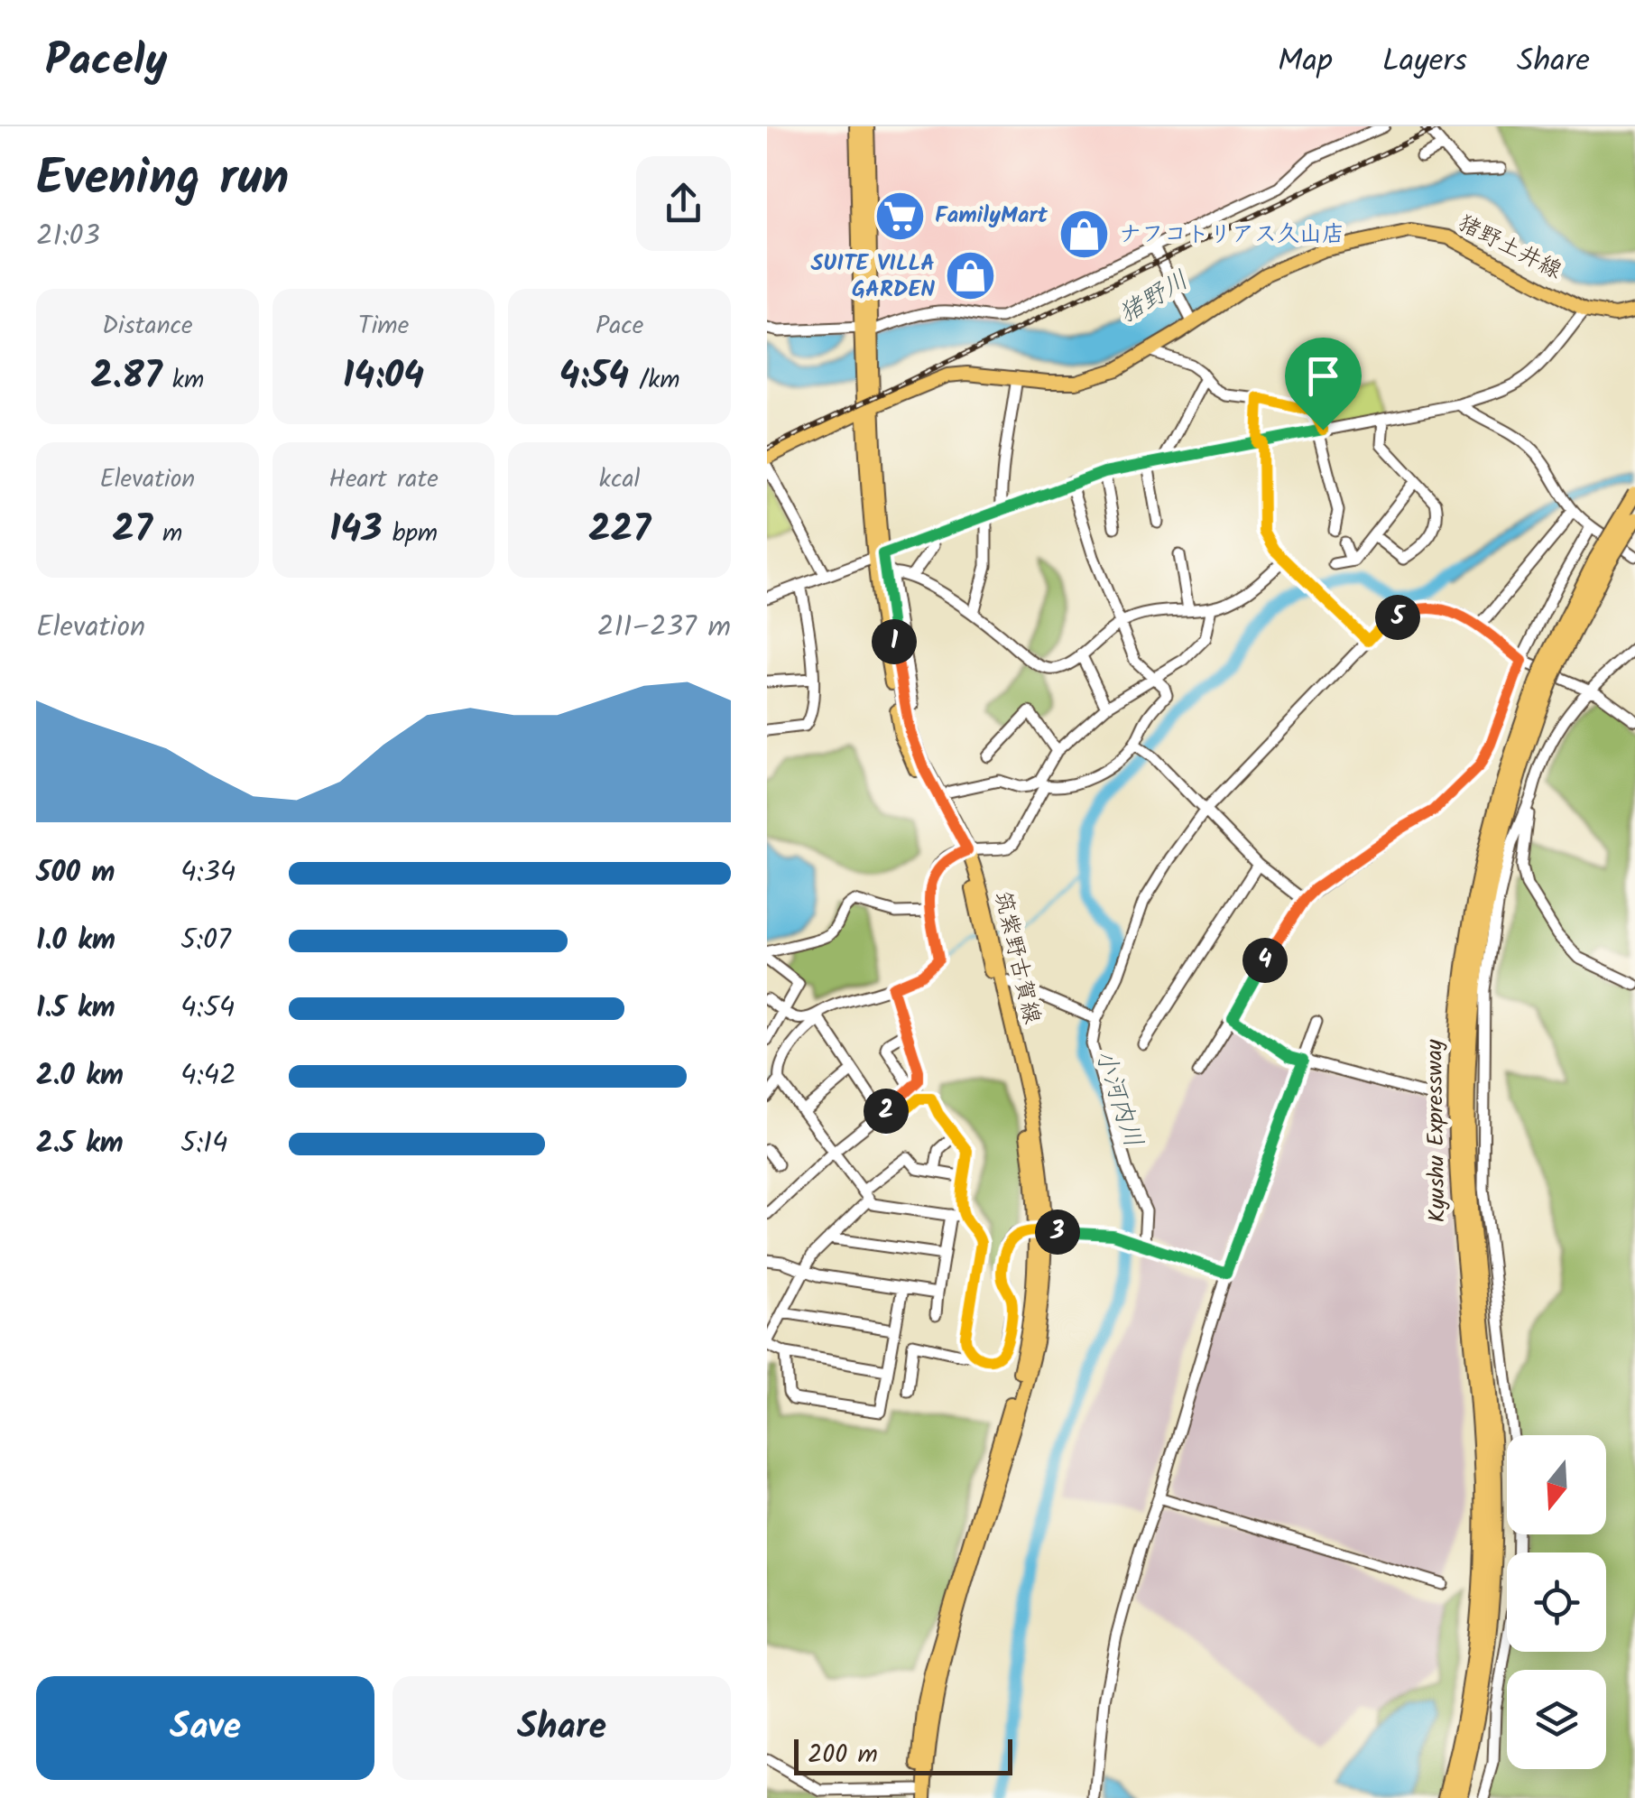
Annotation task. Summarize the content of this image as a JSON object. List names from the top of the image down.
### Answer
{
  "streets": {
    "highway": ["Kyushu Expressway"],
    "main road": ["猪野土井線", "筑紫野古賀線"]
  },
  "crossings": [
    ["猪野土井線", "筑紫野古賀線"]
  ],
  "water": ["猪野川", "小河内川"],
  "places": {
    "supermarket": ["FamilyMart"],
    "shop": ["ナフコトリアス久山店", "SUITE VILLA GARDEN"]
  },
  "scale_bar": "200 m",
  "north": "bottom",
  "page": {
    "header": "Pacely",
    "nav": ["Map", "Layers", "Share"],
    "heading": ["Evening run", "21:03"],
    "stats": [
      ["Distance", "2.87 km"],
      ["Time", "14:04"],
      ["Pace", "4:54 /km"],
      ["Elevation", "27 m"],
      ["Heart rate", "143 bpm"],
      ["kcal", "227"]
    ],
    "chart": ["Elevation", "211–237 m"],
    "pins": [
      "5",
      "1",
      "4",
      "2",
      "3"
    ],
    "list": [
      {
        "name": "500 m",
        "note": "4:34"
      },
      {
        "name": "1.0 km",
        "note": "5:07"
      },
      {
        "name": "1.5 km",
        "note": "4:54"
      },
      {
        "name": "2.0 km",
        "note": "4:42"
      },
      {
        "name": "2.5 km",
        "note": "5:14"
      }
    ],
    "buttons": ["Save", "Share"],
    "scale": "200 m"
  }
}
